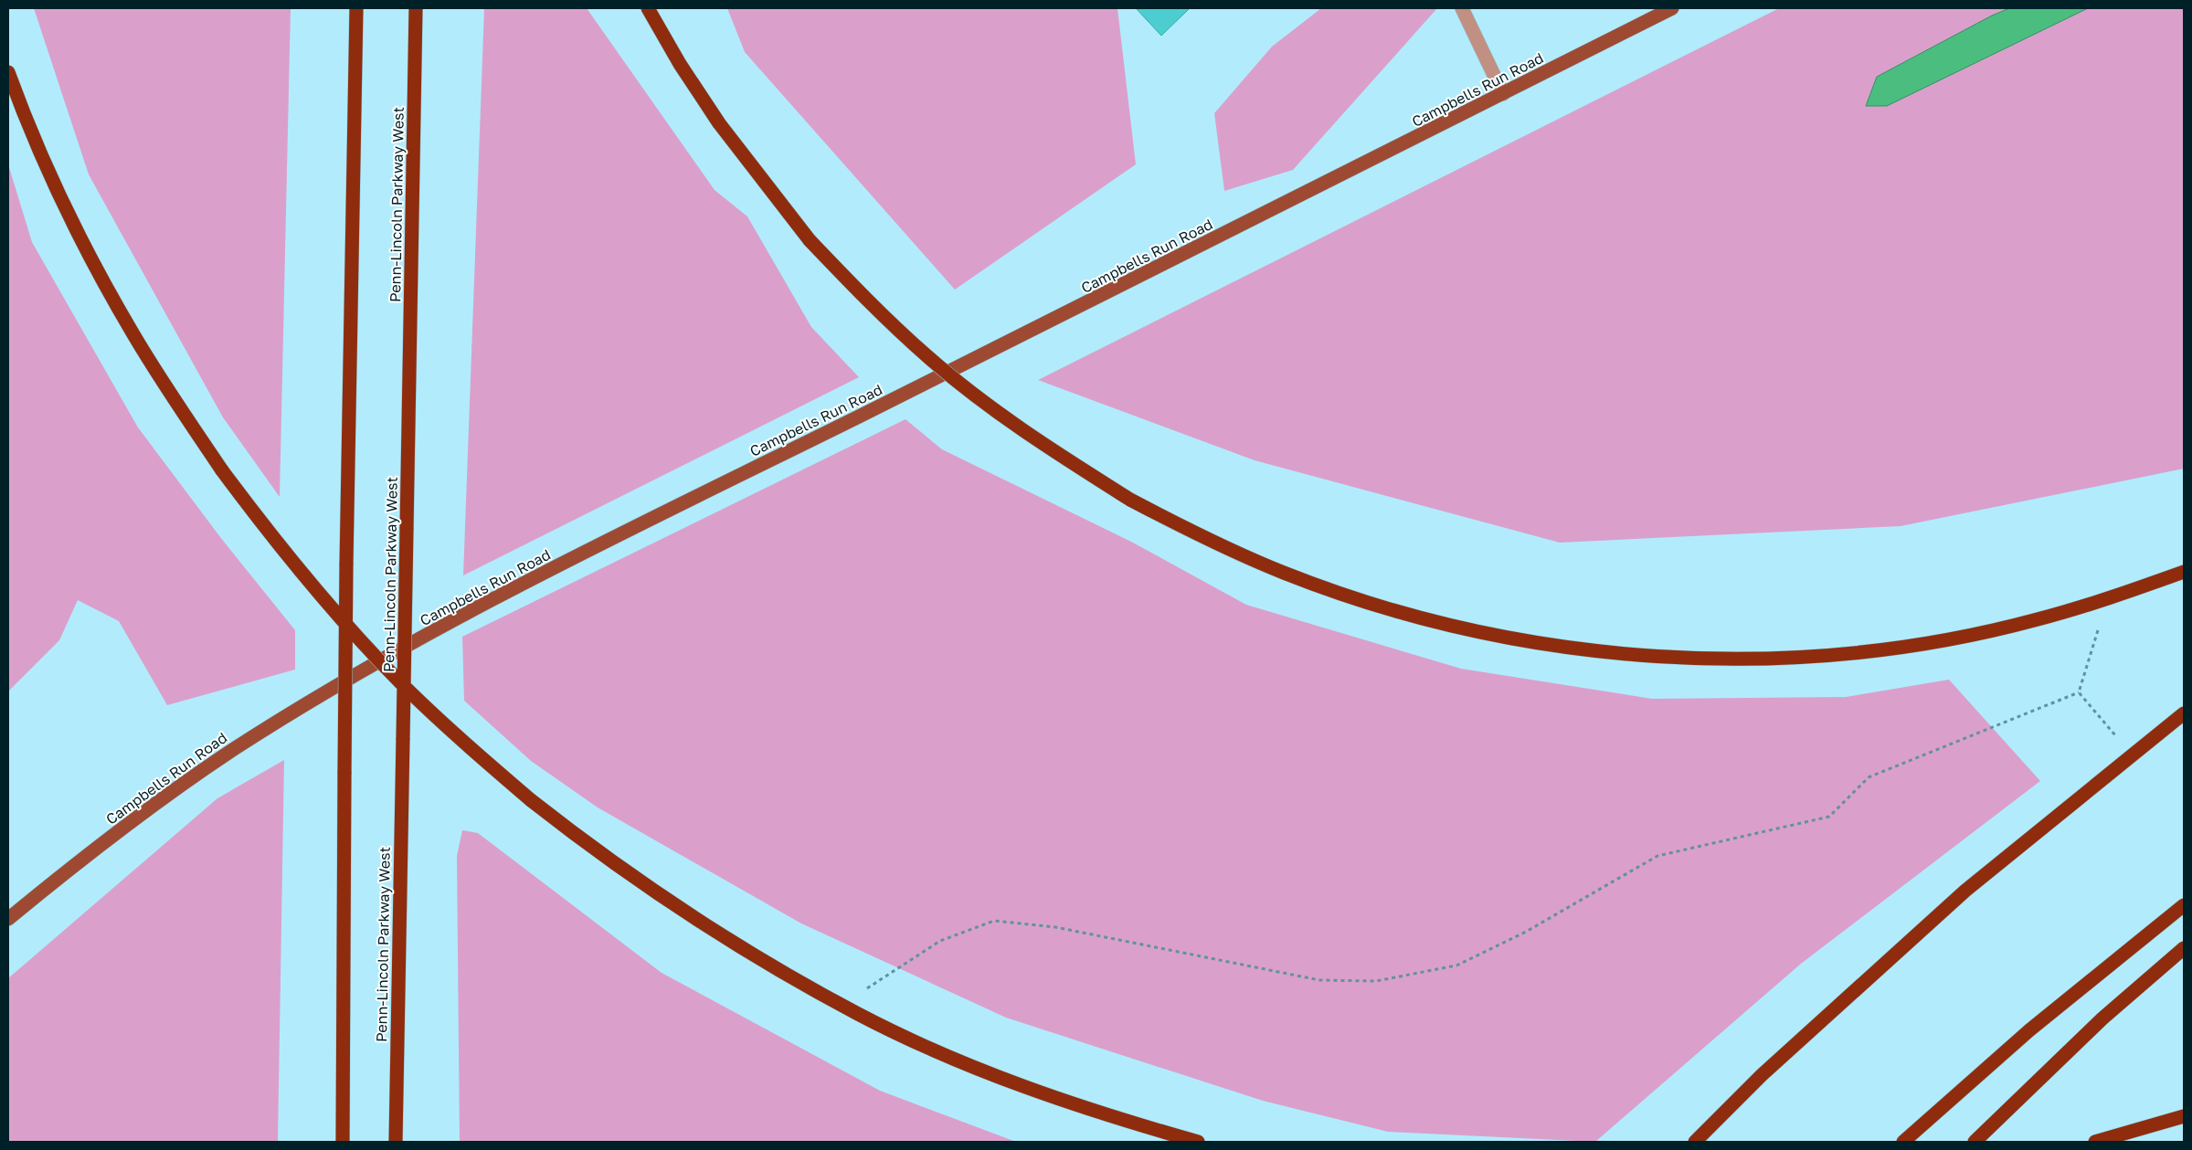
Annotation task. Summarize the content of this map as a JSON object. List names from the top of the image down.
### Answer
{
  "streets": {
    "highway": ["Penn-Lincoln Parkway West"],
    "main road": ["Campbells Run Road"]
  }
}
